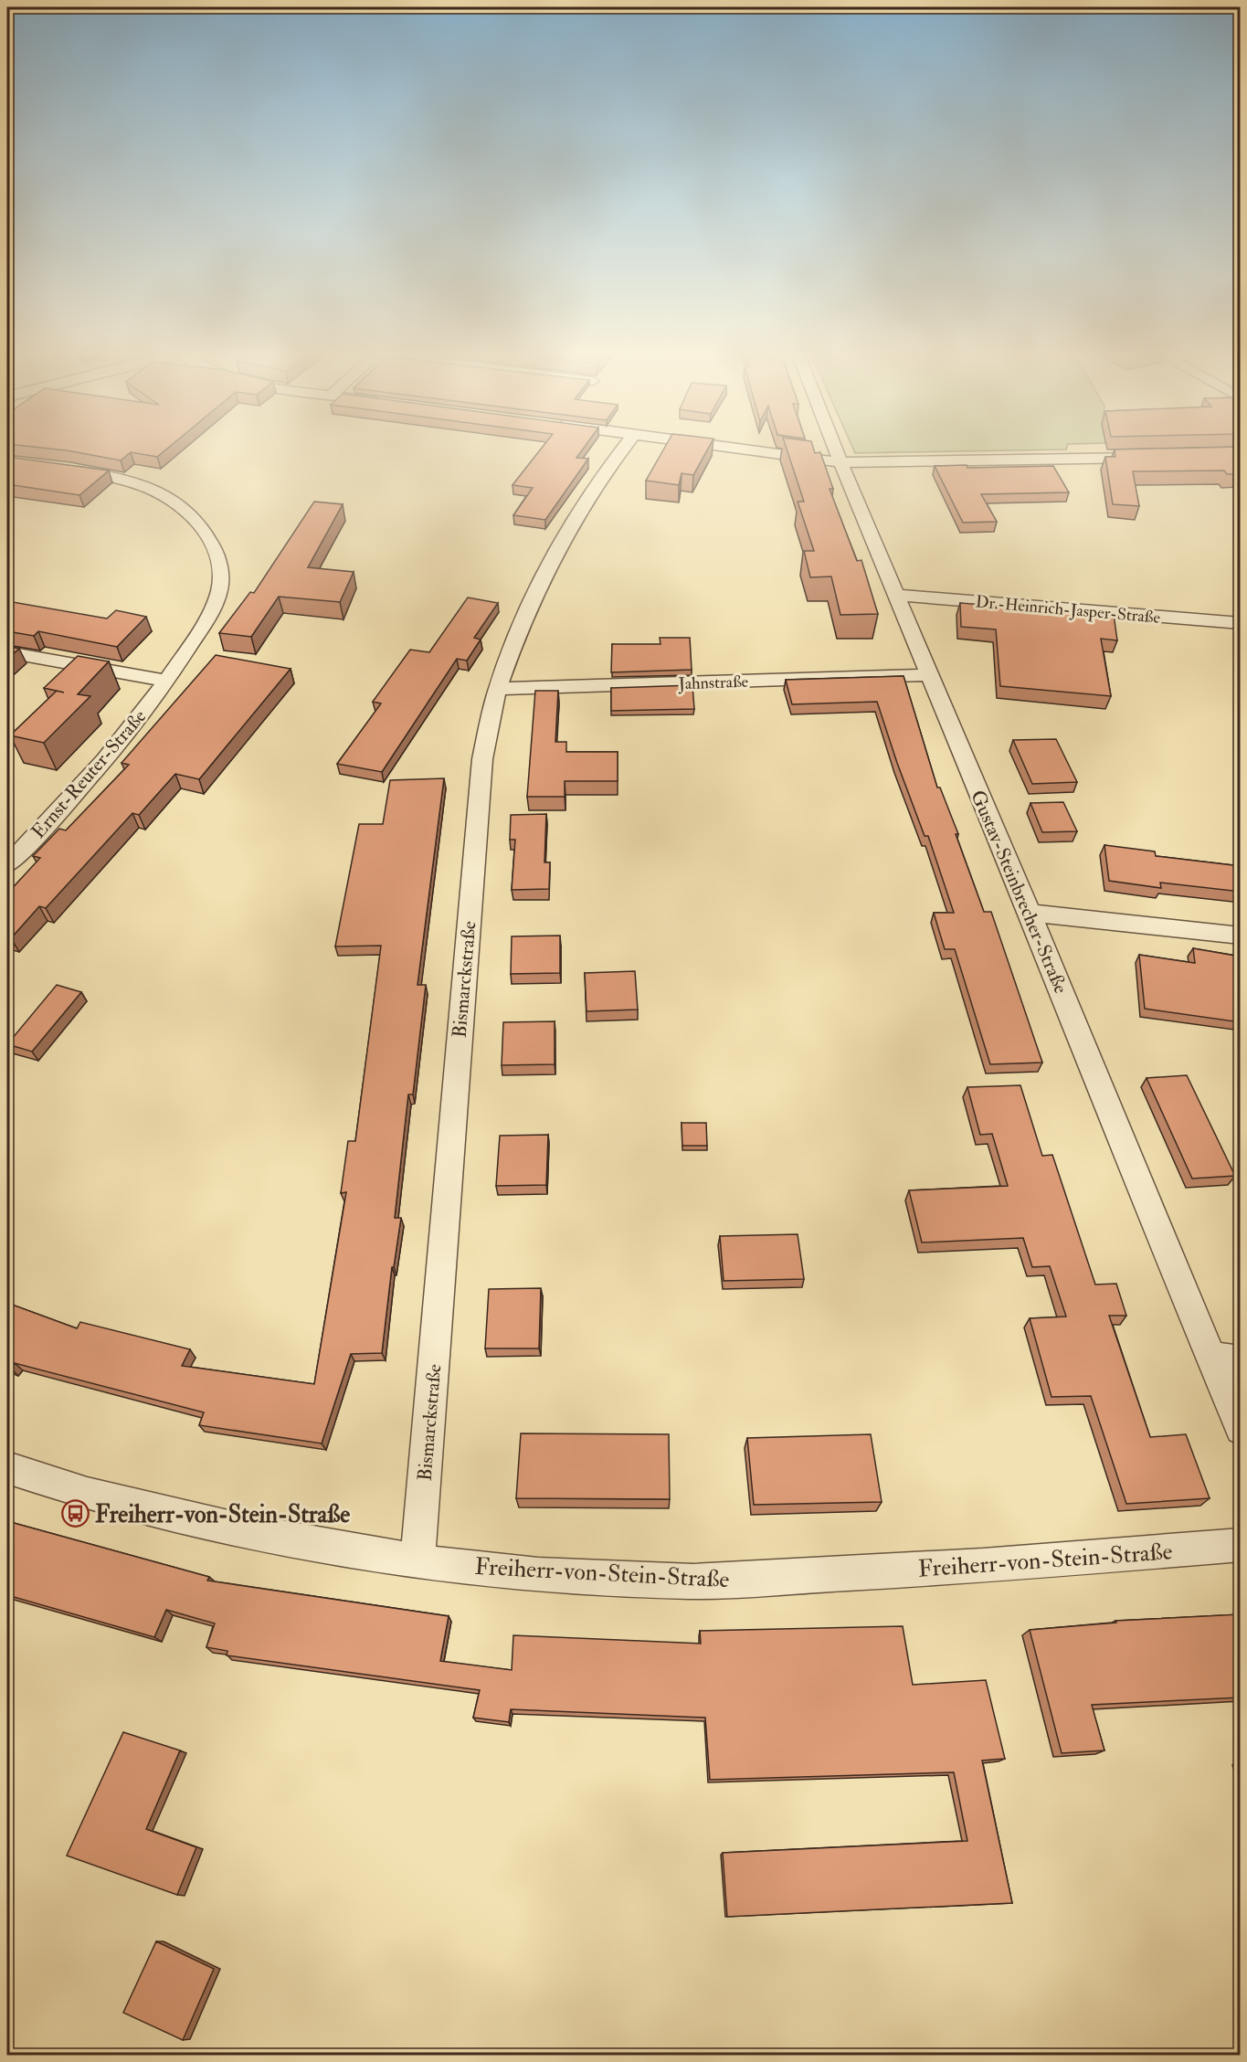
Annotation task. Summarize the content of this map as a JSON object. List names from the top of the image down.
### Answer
{
  "streets": {
    "street": [
      "Dr.-Heinrich-Jasper-Straße",
      "Jahnstraße",
      "Ernst-Reuter-Straße",
      "Gustav-Steinbrecher-Straße",
      "Bismarckstraße",
      "Freiherr-von-Stein-Straße"
    ]
  },
  "crossings": [
    ["Dr.-Heinrich-Jasper-Straße", "Gustav-Steinbrecher-Straße"],
    ["Jahnstraße", "Gustav-Steinbrecher-Straße"],
    ["Jahnstraße", "Bismarckstraße"],
    ["Bismarckstraße", "Freiherr-von-Stein-Straße"]
  ],
  "places": {
    "bus stop": ["Freiherr-von-Stein-Straße"]
  }
}
